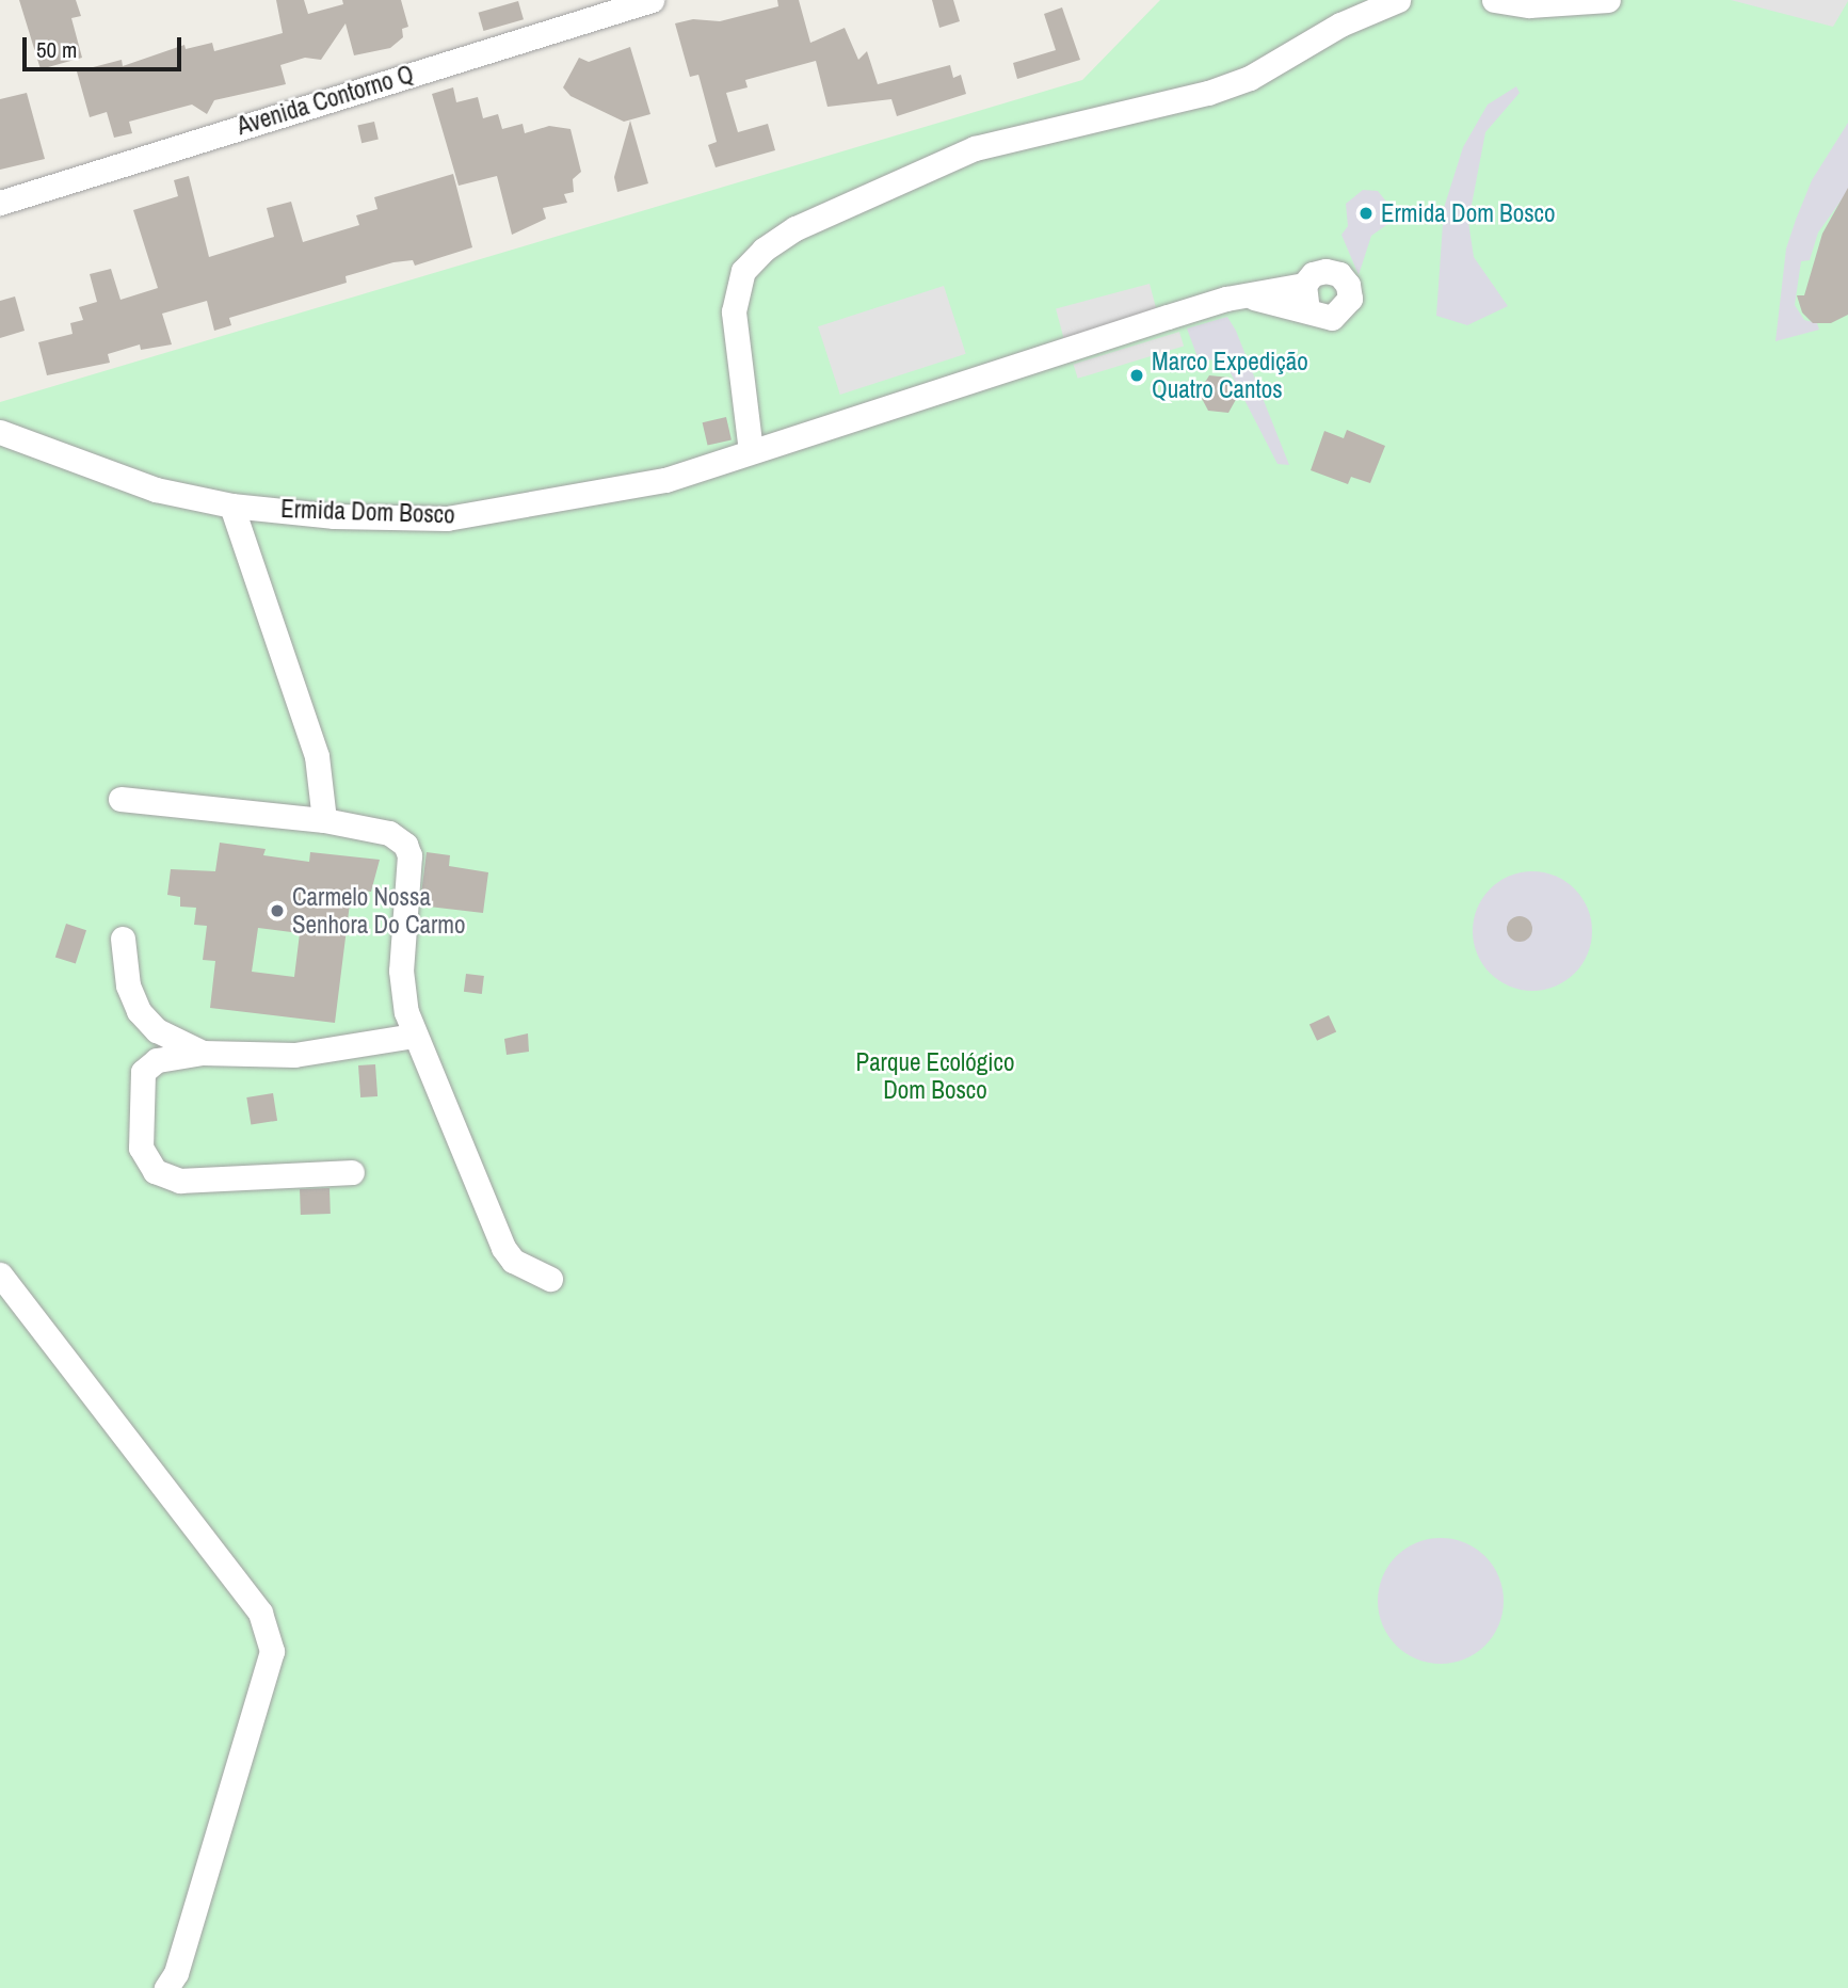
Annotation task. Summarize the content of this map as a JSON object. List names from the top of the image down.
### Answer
{
  "streets": {
    "street": ["Avenida Contorno Q", "Ermida Dom Bosco"]
  },
  "parks": ["Parque Ecológico Dom Bosco"],
  "places": ["Ermida Dom Bosco", "Marco Expedição Quatro Cantos", "Carmelo Nossa Senhora Do Carmo"],
  "scale_bar": "50 m"
}
